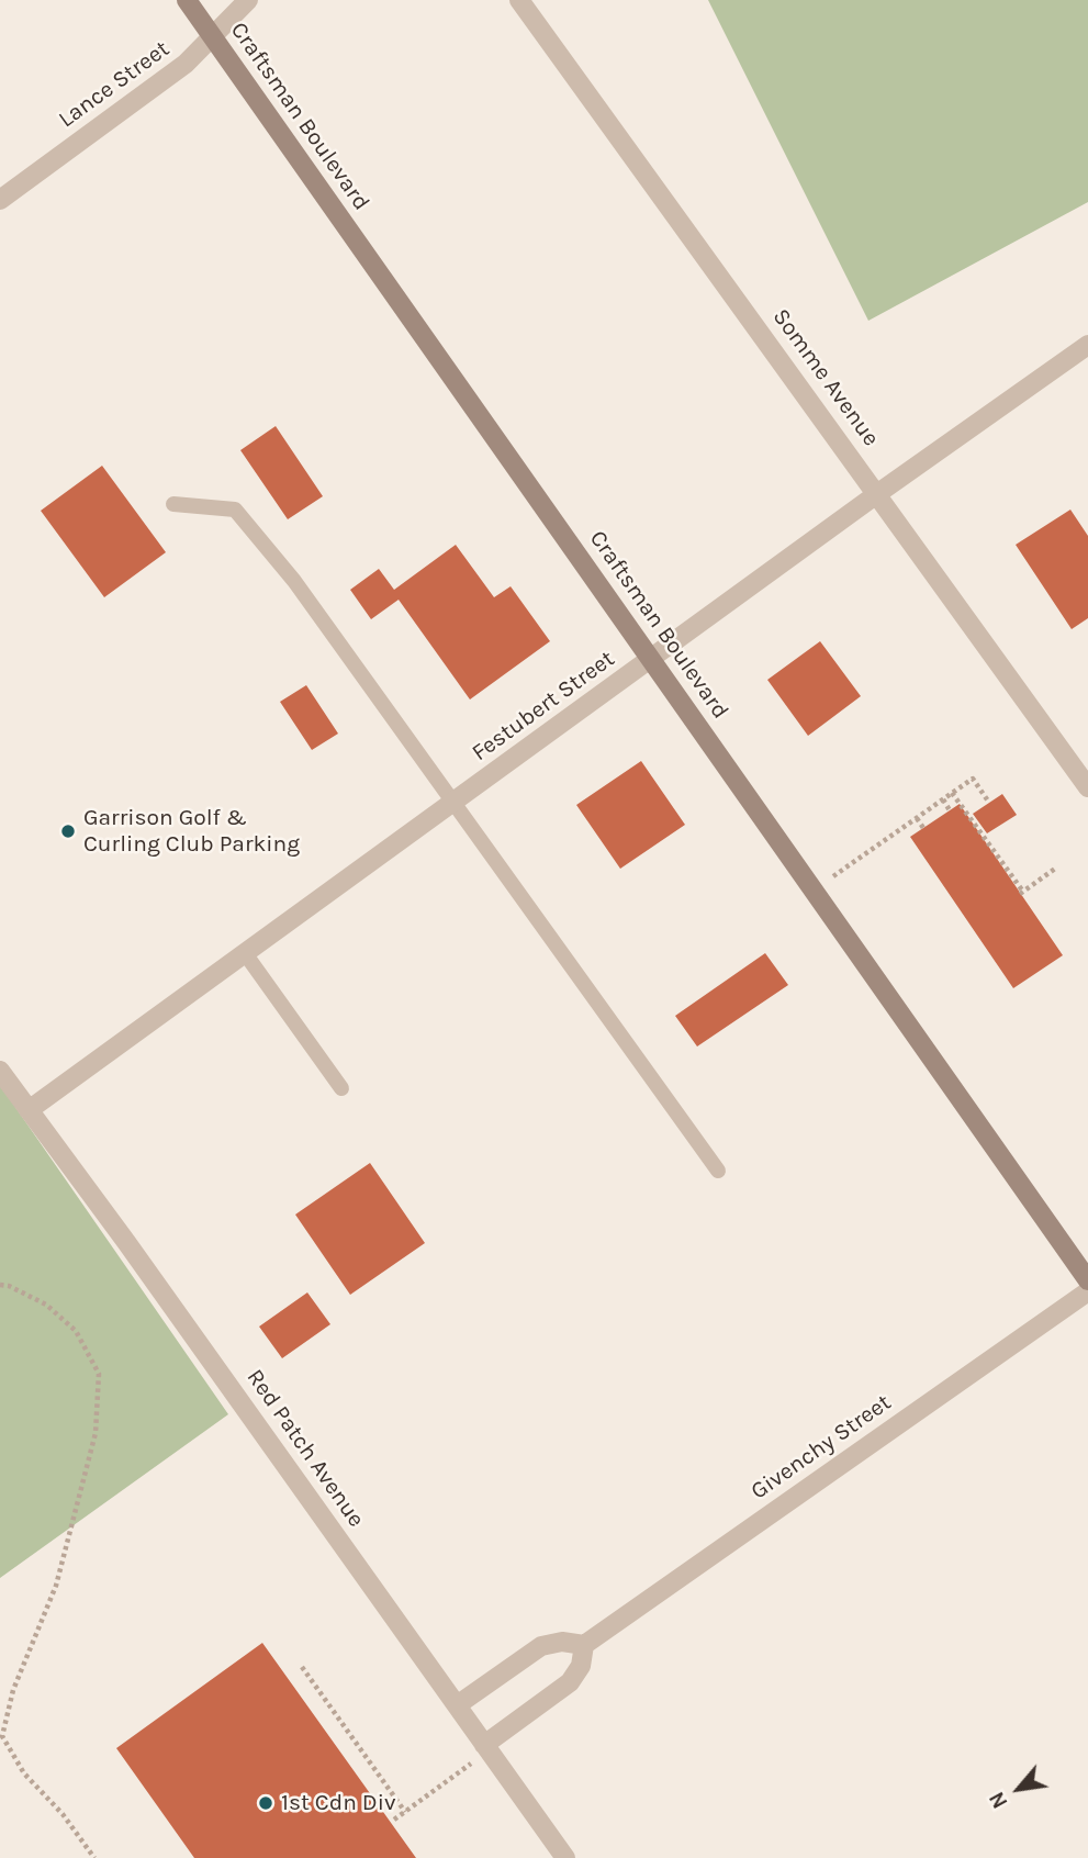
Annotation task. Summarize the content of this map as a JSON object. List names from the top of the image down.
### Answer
{
  "streets": {
    "street": [
      "Lance Street",
      "Craftsman Boulevard",
      "Somme Avenue",
      "Festubert Street",
      "Givenchy Street",
      "Red Patch Avenue"
    ]
  },
  "crossings": [
    ["Lance Street", "Craftsman Boulevard"],
    ["Craftsman Boulevard", "Festubert Street"],
    ["Somme Avenue", "Festubert Street"],
    ["Festubert Street", "Red Patch Avenue"]
  ],
  "places": ["Garrison Golf & Curling Club Parking", "1st Cdn Div"],
  "north": "bottom left"
}
